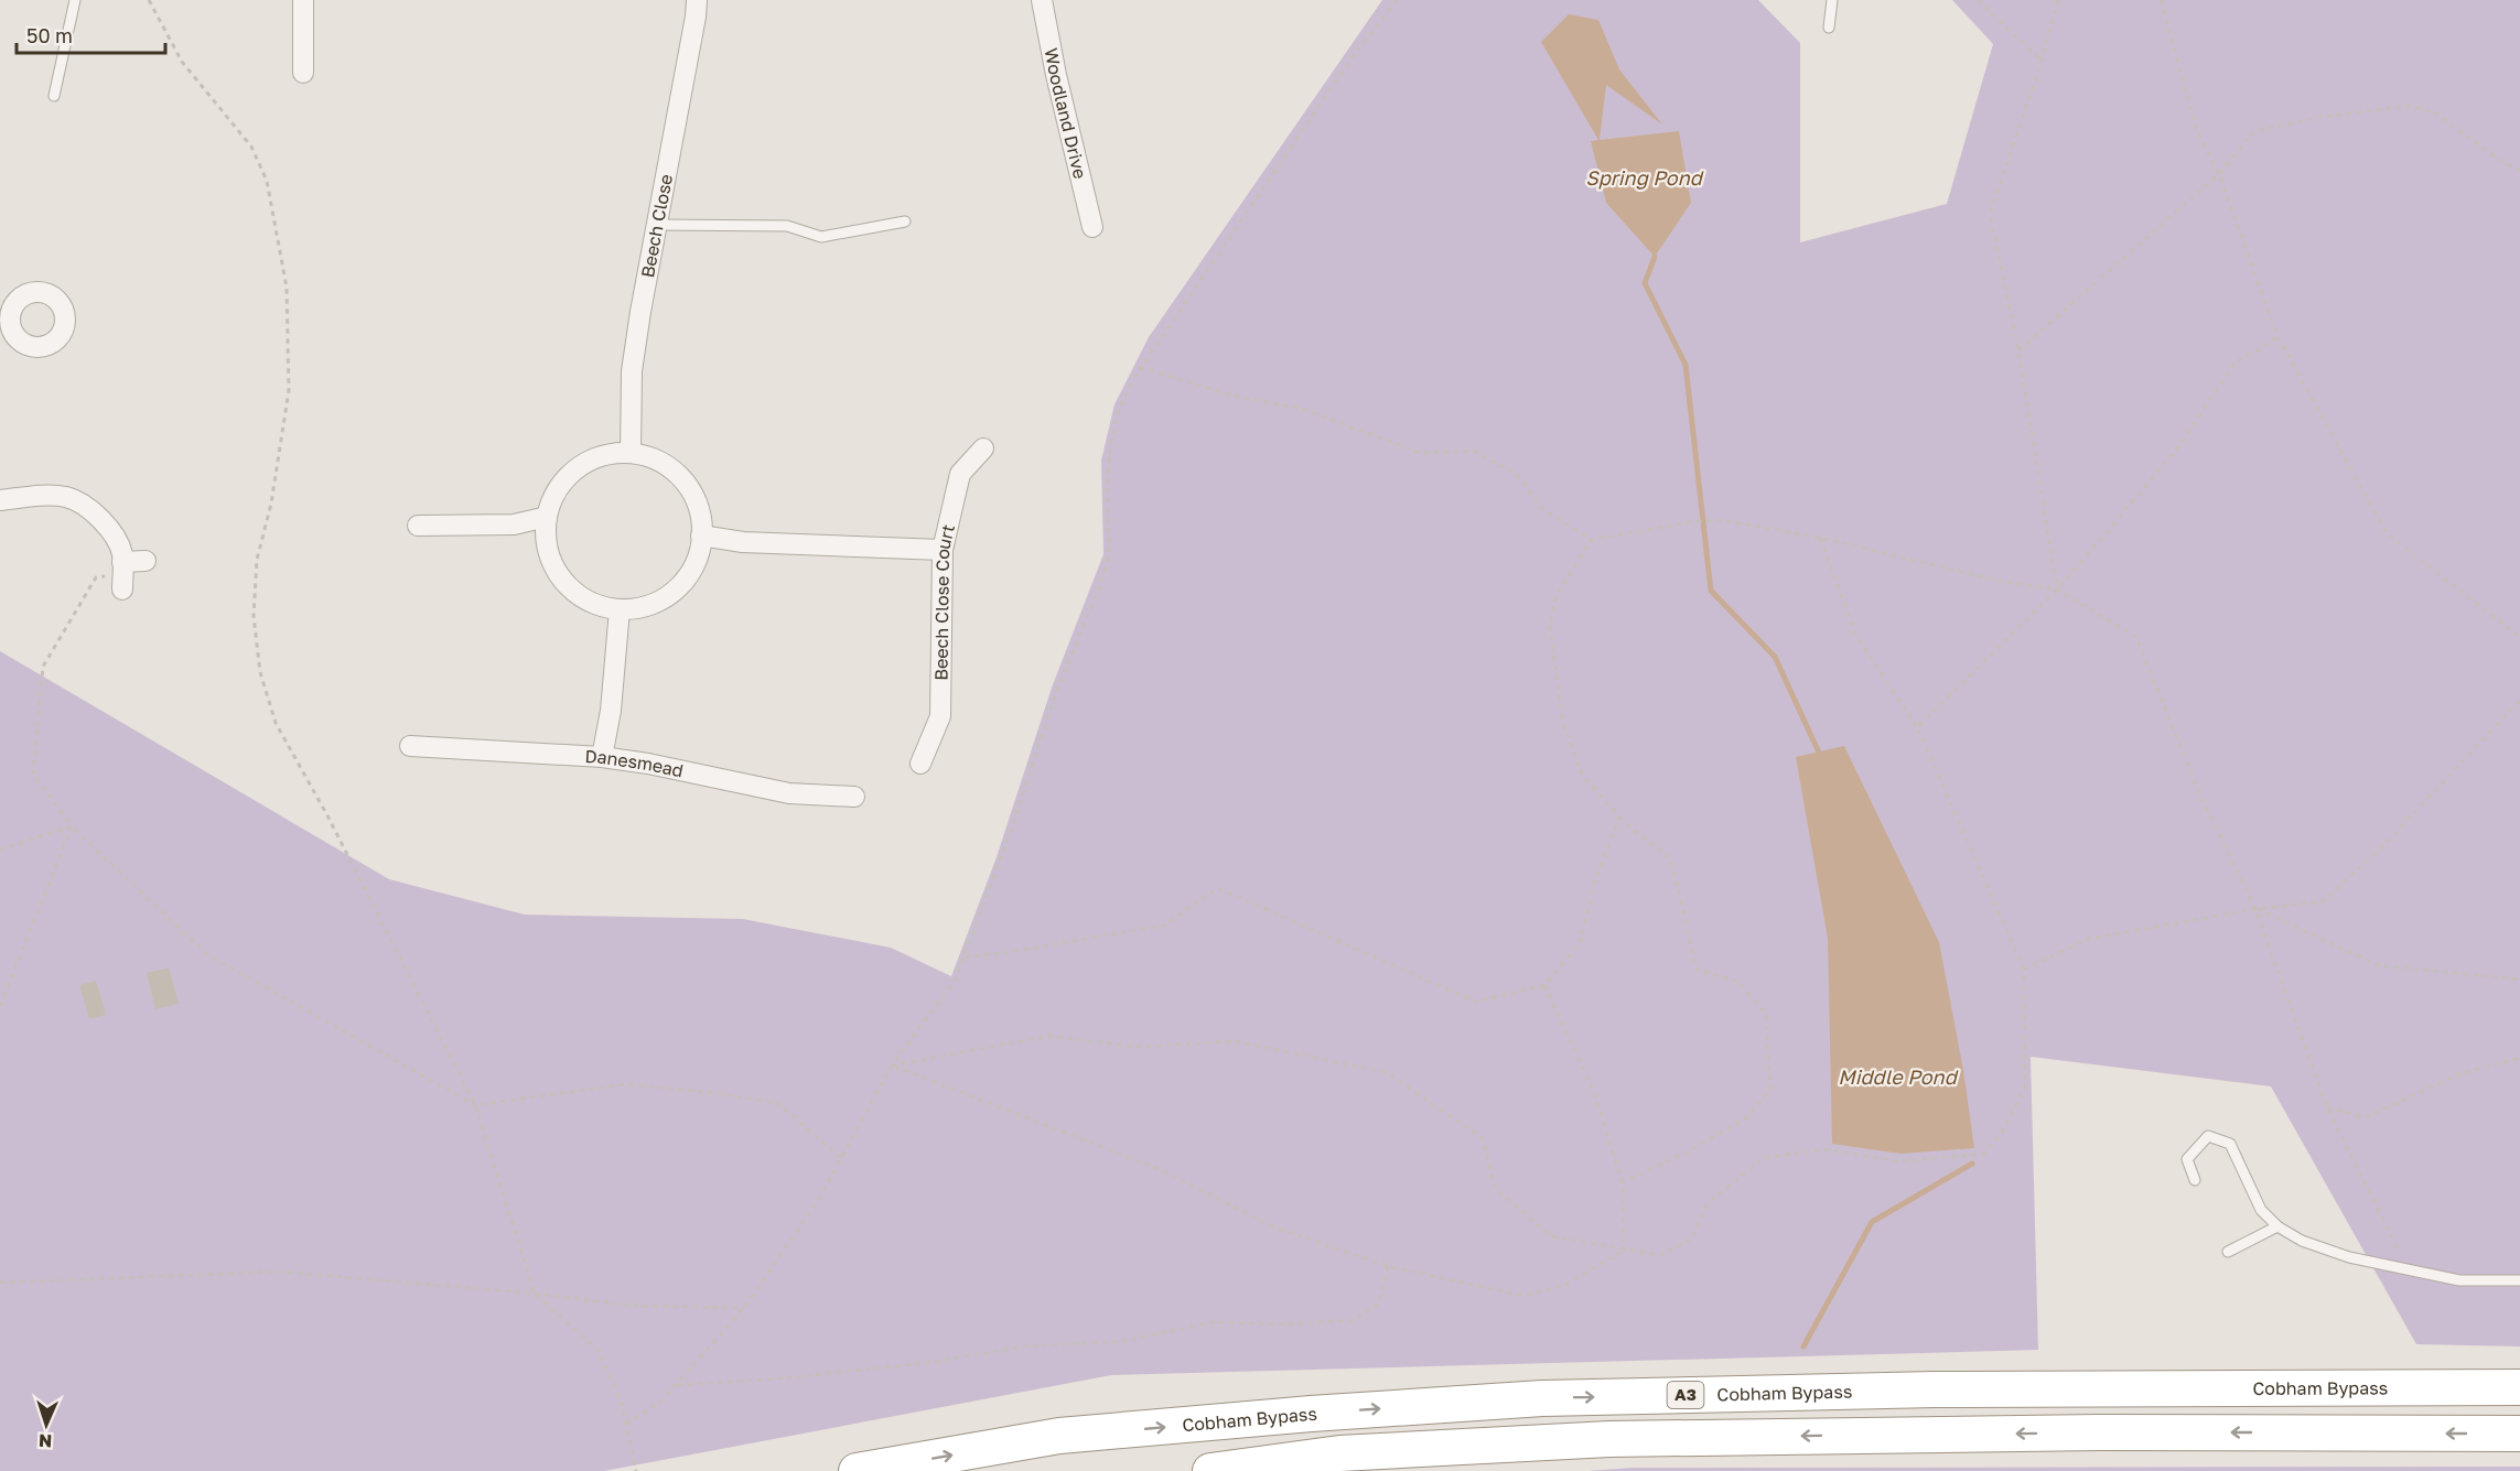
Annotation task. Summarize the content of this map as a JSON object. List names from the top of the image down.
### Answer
{
  "streets": {
    "highway": ["Cobham Bypass", "A3"],
    "street": [
      "Woodland Drive",
      "Beech Close",
      "Beech Close Court",
      "Danesmead"
    ]
  },
  "water": ["Spring Pond", "Middle Pond"],
  "scale_bar": "50 m",
  "north": "bottom"
}
